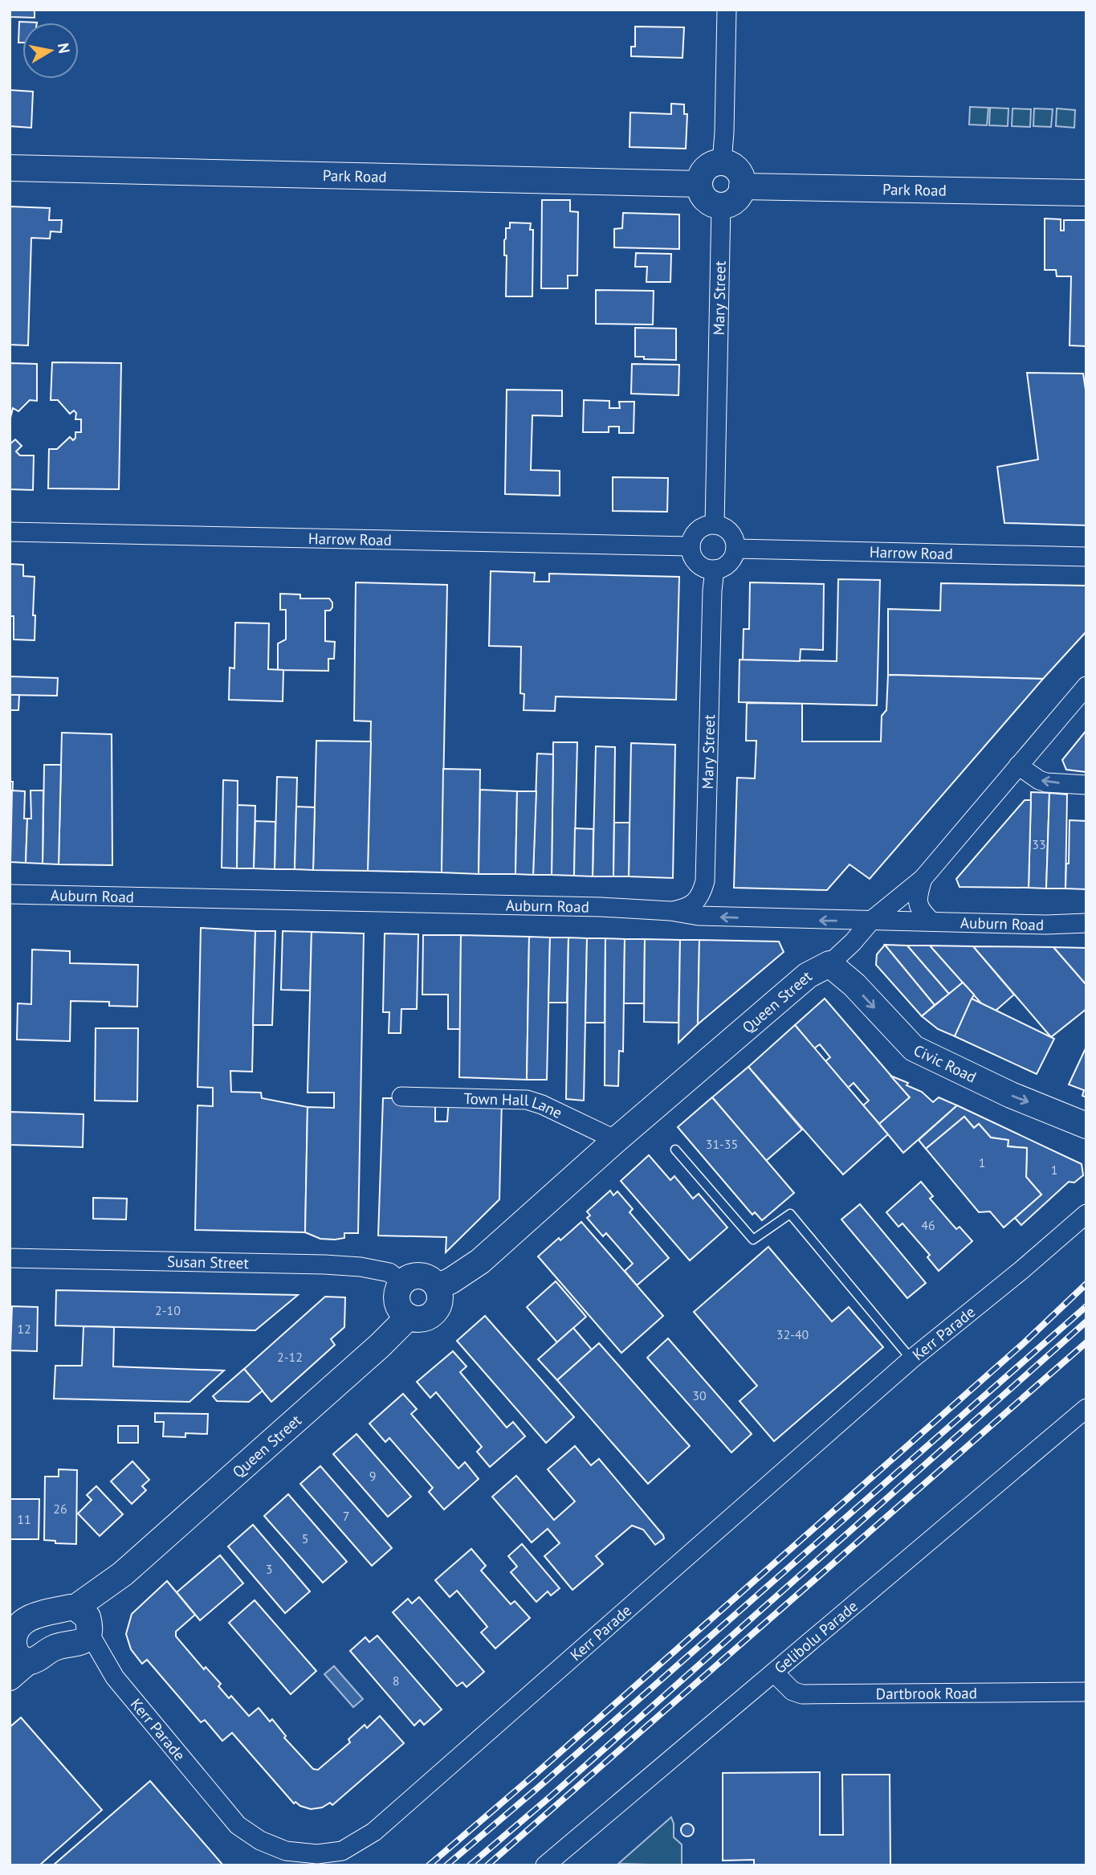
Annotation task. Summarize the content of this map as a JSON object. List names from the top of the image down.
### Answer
{
  "streets": {
    "street": [
      "Park Road",
      "Mary Street",
      "Harrow Road",
      "Auburn Road",
      "Queen Street",
      "Civic Road",
      "Town Hall Lane",
      "Susan Street",
      "Kerr Parade",
      "Gelibolu Parade",
      "Dartbrook Road"
    ]
  },
  "crossings": [
    ["Park Road", "Mary Street"],
    ["Mary Street", "Harrow Road"],
    ["Mary Street", "Auburn Road"],
    ["Auburn Road", "Queen Street"],
    ["Queen Street", "Civic Road"],
    ["Queen Street", "Town Hall Lane"],
    ["Queen Street", "Susan Street"],
    ["Queen Street", "Kerr Parade"],
    ["Gelibolu Parade", "Dartbrook Road"]
  ],
  "one_way": ["Civic Road"],
  "house_numbers": [
    "33",
    "31-35",
    "1",
    "1",
    "46",
    "2-10",
    "12",
    "32-40",
    "2-12",
    "30",
    "9",
    "26",
    "7",
    "11",
    "5",
    "3",
    "8"
  ],
  "north": "right"
}
